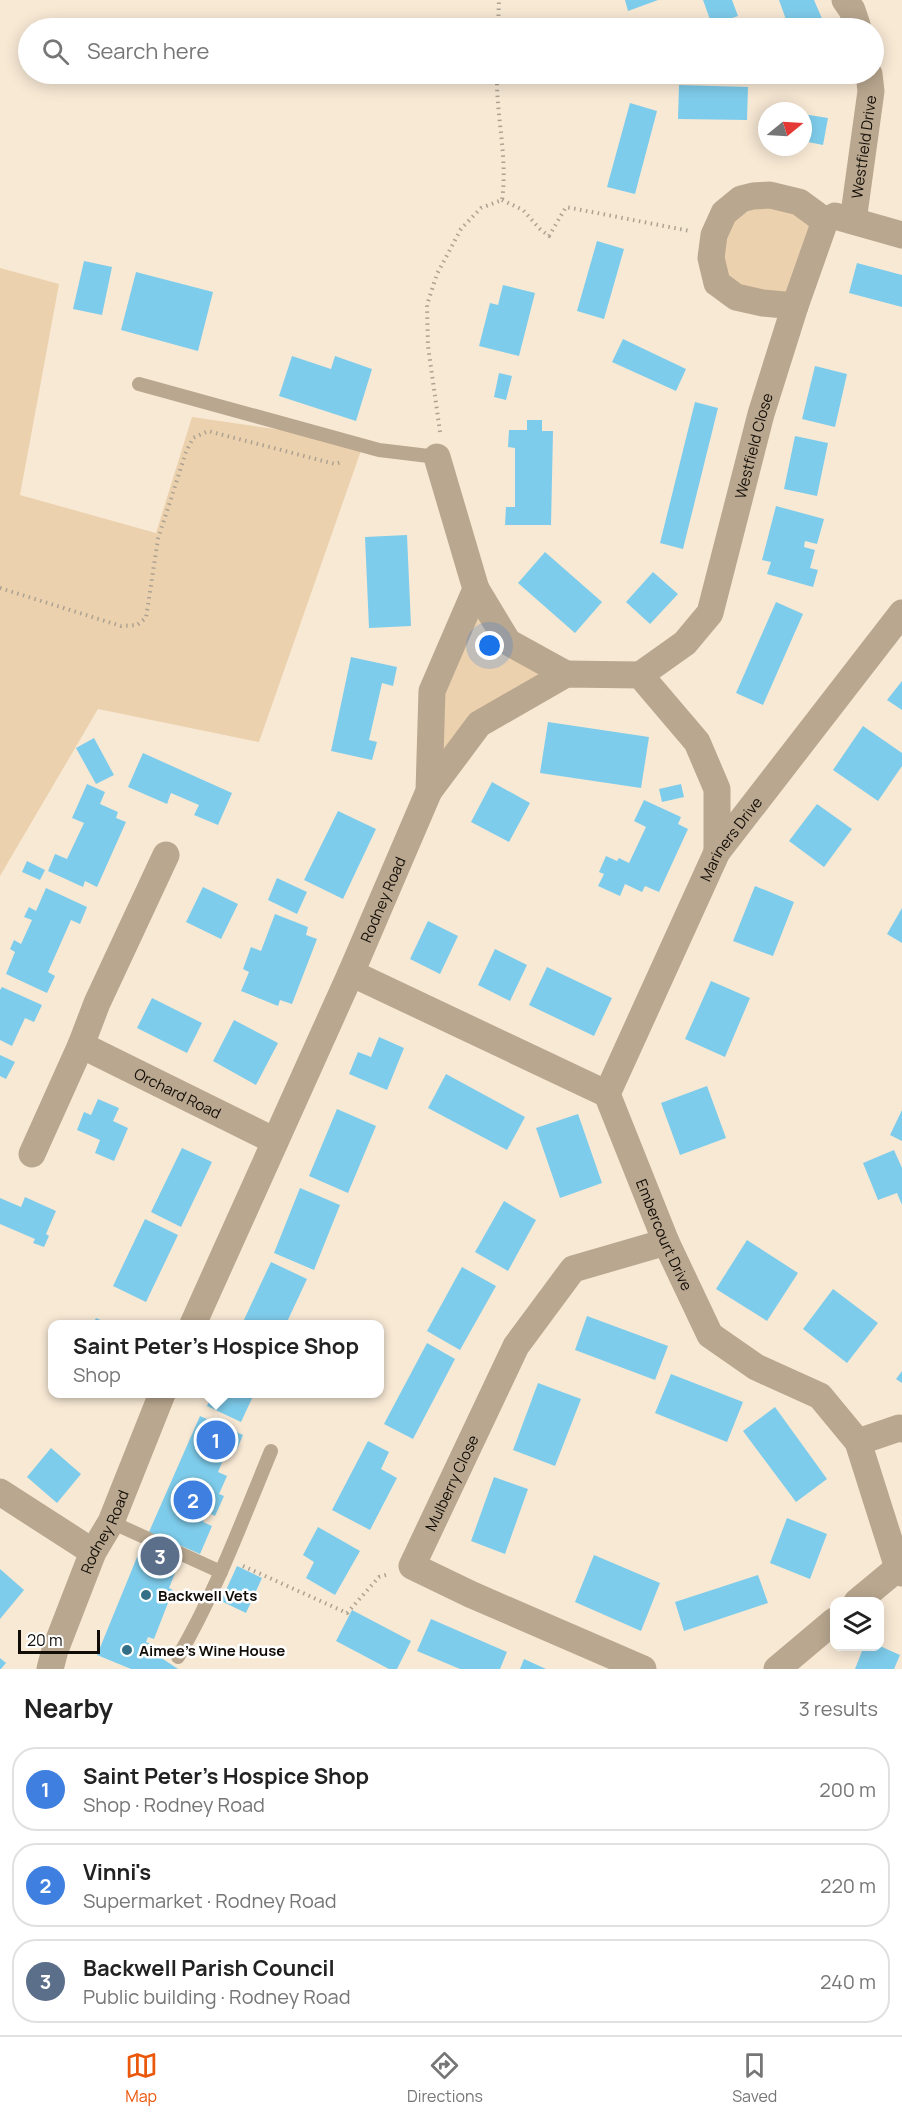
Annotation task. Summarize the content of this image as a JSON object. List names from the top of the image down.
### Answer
{
  "streets": {
    "street": [
      "Westfield Drive",
      "Westfield Close",
      "Mariners Drive",
      "Rodney Road",
      "Orchard Road",
      "Embercourt Drive",
      "Mulberry Close"
    ]
  },
  "crossings": [
    ["Mariners Drive", "Embercourt Drive"],
    ["Rodney Road", "Orchard Road"],
    ["Embercourt Drive", "Mulberry Close"]
  ],
  "places": ["Backwell Vets", "Aimee's Wine House"],
  "scale_bar": "20 m",
  "north": "right",
  "page": {
    "search": "Search here",
    "popup": ["Saint Peter's Hospice Shop", "Shop"],
    "pins": ["1", "2", "3"],
    "scale": "20 m",
    "heading": ["Nearby", "3 results"],
    "list": [
      {
        "mark": "1",
        "name": "Saint Peter's Hospice Shop",
        "note": "Shop · Rodney Road",
        "value": "200 m"
      },
      {
        "mark": "2",
        "name": "Vinni's",
        "note": "Supermarket · Rodney Road",
        "value": "220 m"
      },
      {
        "mark": "3",
        "name": "Backwell Parish Council",
        "note": "Public building · Rodney Road",
        "value": "240 m"
      }
    ],
    "nav": ["Map", "Directions", "Saved"]
  }
}
